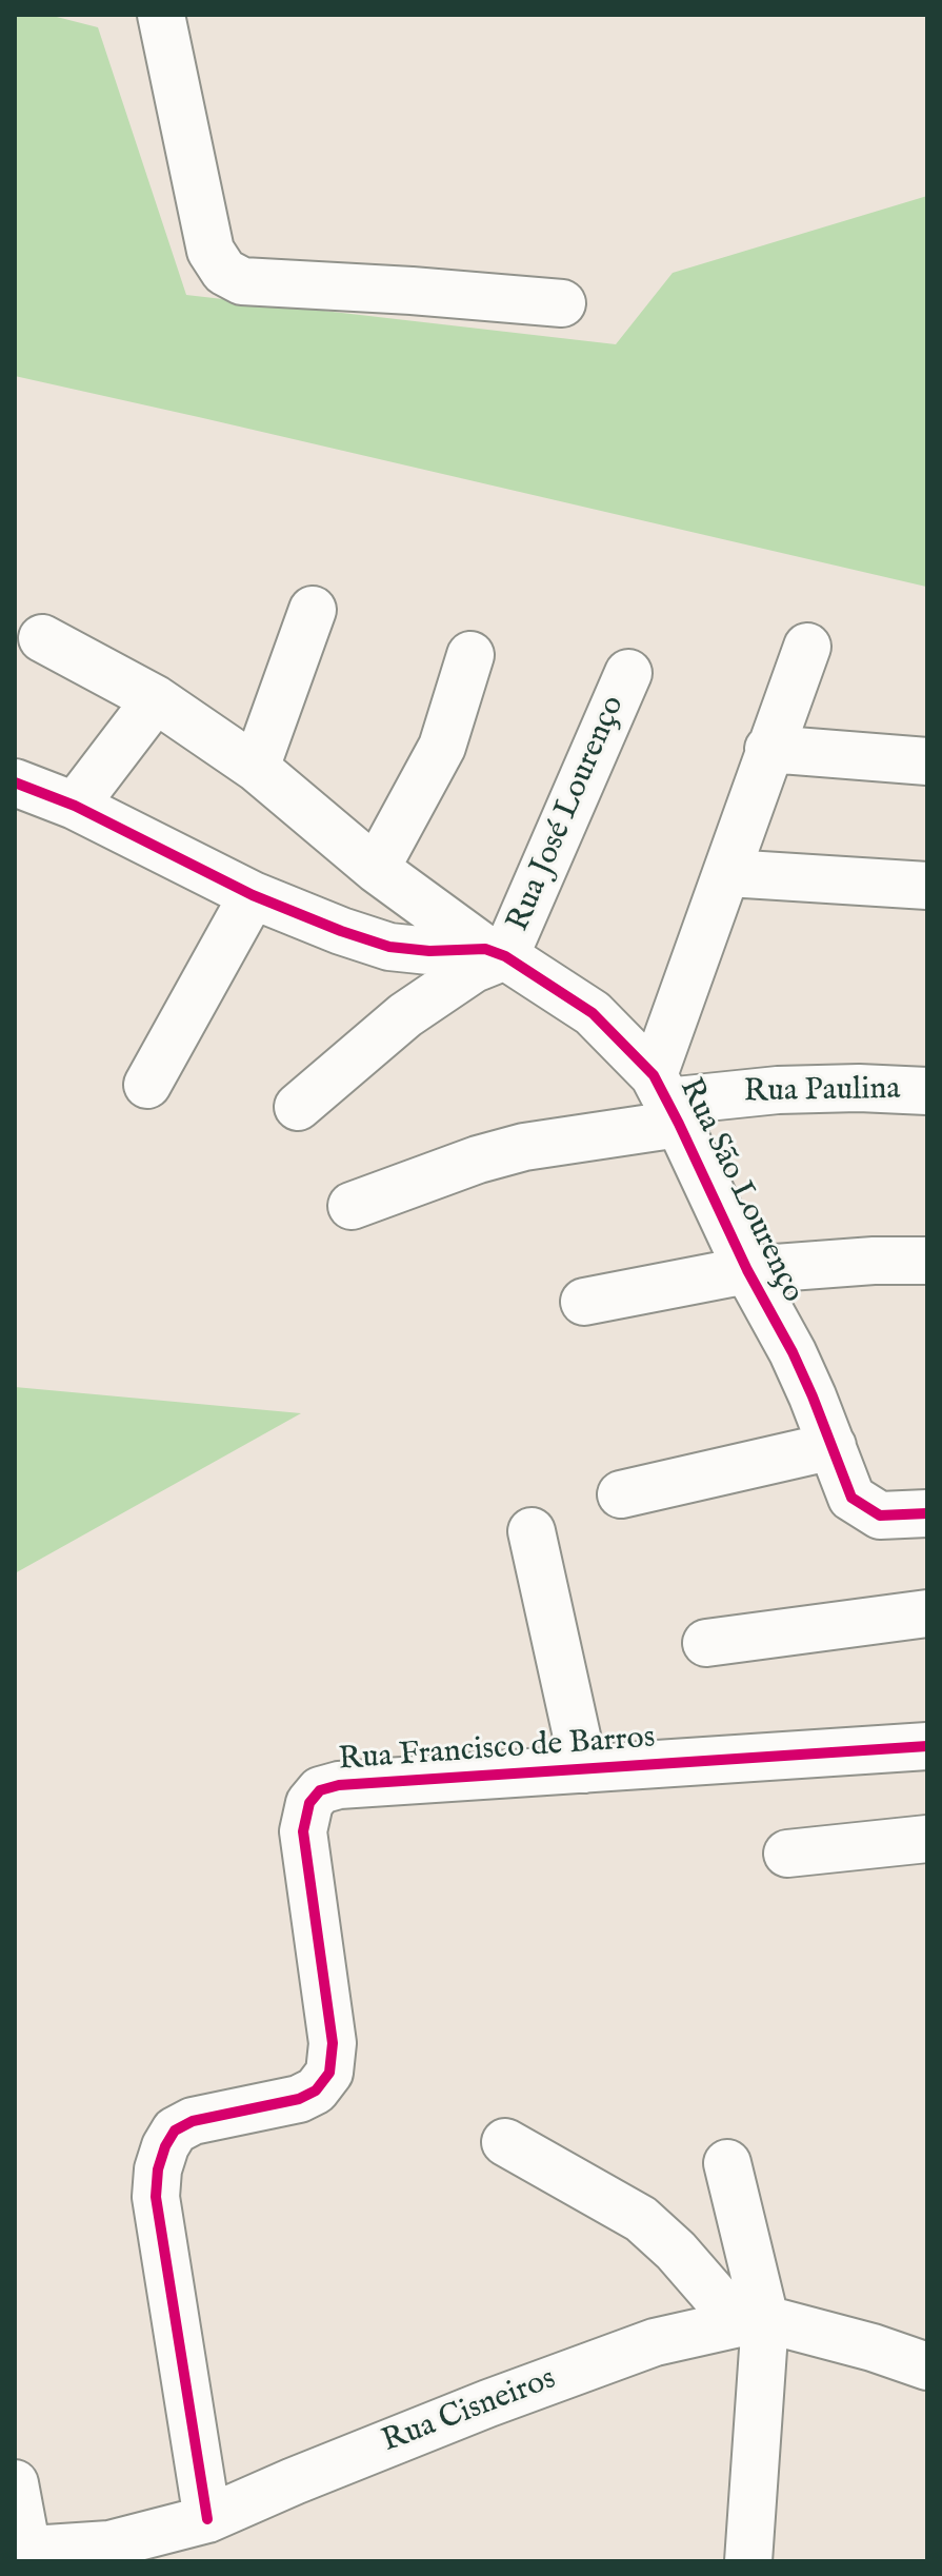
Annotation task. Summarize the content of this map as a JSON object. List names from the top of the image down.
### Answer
{
  "streets": {
    "street": [
      "Rua José Lourenço",
      "Rua Paulina",
      "Rua São Lourenço",
      "Rua Francisco de Barros",
      "Rua Cisneiros"
    ]
  },
  "crossings": [
    ["Rua José Lourenço", "Rua São Lourenço"],
    ["Rua Paulina", "Rua São Lourenço"],
    ["Rua Francisco de Barros", "Rua Cisneiros"]
  ]
}
